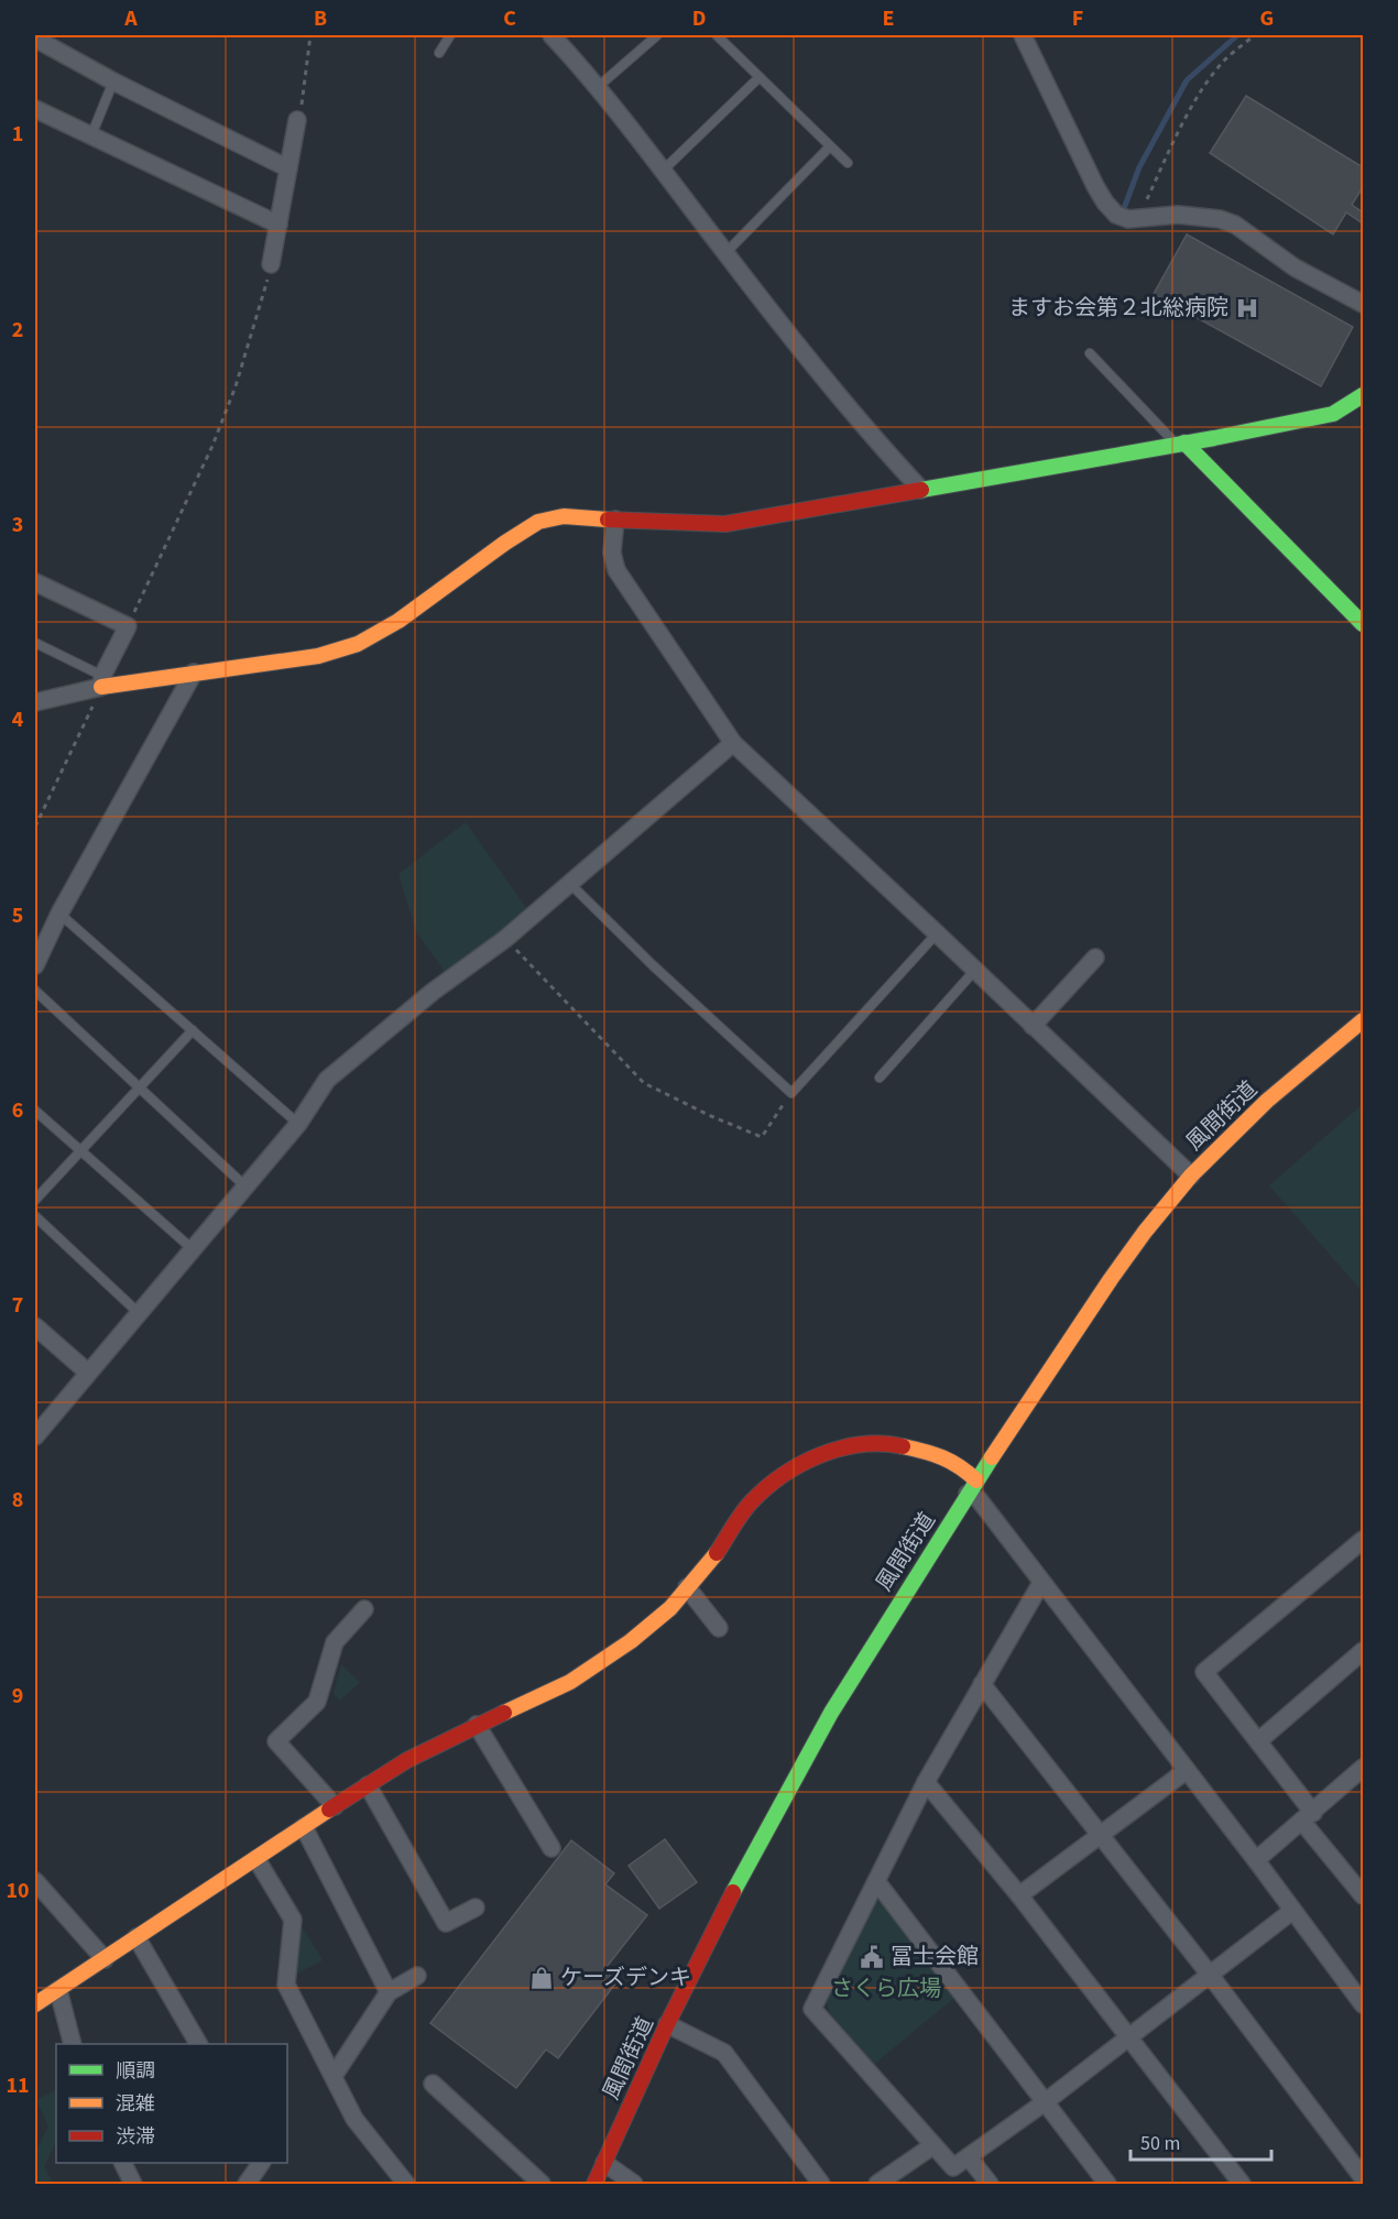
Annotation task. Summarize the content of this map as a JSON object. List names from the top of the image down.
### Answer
{
  "streets": {
    "street": ["風間街道"]
  },
  "parks": ["さくら広場"],
  "places": {
    "hospital": ["ますお会第２北総病院"],
    "public building": ["冨士会館"],
    "shop": ["ケーズデンキ"]
  },
  "legend": ["順調", "混雑", "渋滞"],
  "scale_bar": "50 m",
  "grid": {
    "columns": [
      "A",
      "B",
      "C",
      "D",
      "E",
      "F",
      "G"
    ],
    "rows": [
      "1",
      "2",
      "3",
      "4",
      "5",
      "6",
      "7",
      "8",
      "9",
      "10",
      "11"
    ]
  }
}
